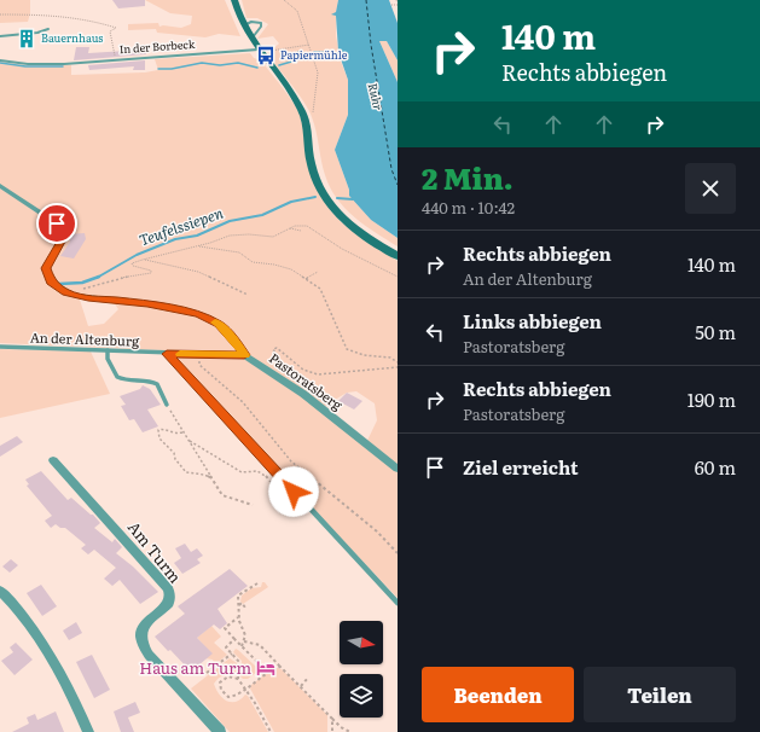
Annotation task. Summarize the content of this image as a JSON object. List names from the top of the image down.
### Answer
{
  "streets": {
    "street": ["In der Borbeck", "Pastoratsberg", "Am Turm"],
    "lane": ["An der Altenburg"]
  },
  "crossings": [
    ["An der Altenburg", "Pastoratsberg"]
  ],
  "water": ["Ruhr", "Teufelssiepen"],
  "places": {
    "building": ["Bauernhaus"],
    "bus stop": ["Papiermühle"],
    "hotel": ["Haus am Turm"]
  },
  "north": "right",
  "page": {
    "turn": ["140 m", "Rechts abbiegen"],
    "heading": ["2 Min.", "440 m · 10:42"],
    "list": [
      {
        "name": "Rechts abbiegen",
        "note": "An der Altenburg",
        "value": "140 m"
      },
      {
        "name": "Links abbiegen",
        "note": "Pastoratsberg",
        "value": "50 m"
      },
      {
        "name": "Rechts abbiegen",
        "note": "Pastoratsberg",
        "value": "190 m"
      },
      {
        "name": "Ziel erreicht",
        "value": "60 m"
      }
    ],
    "buttons": ["Beenden", "Teilen"]
  }
}
